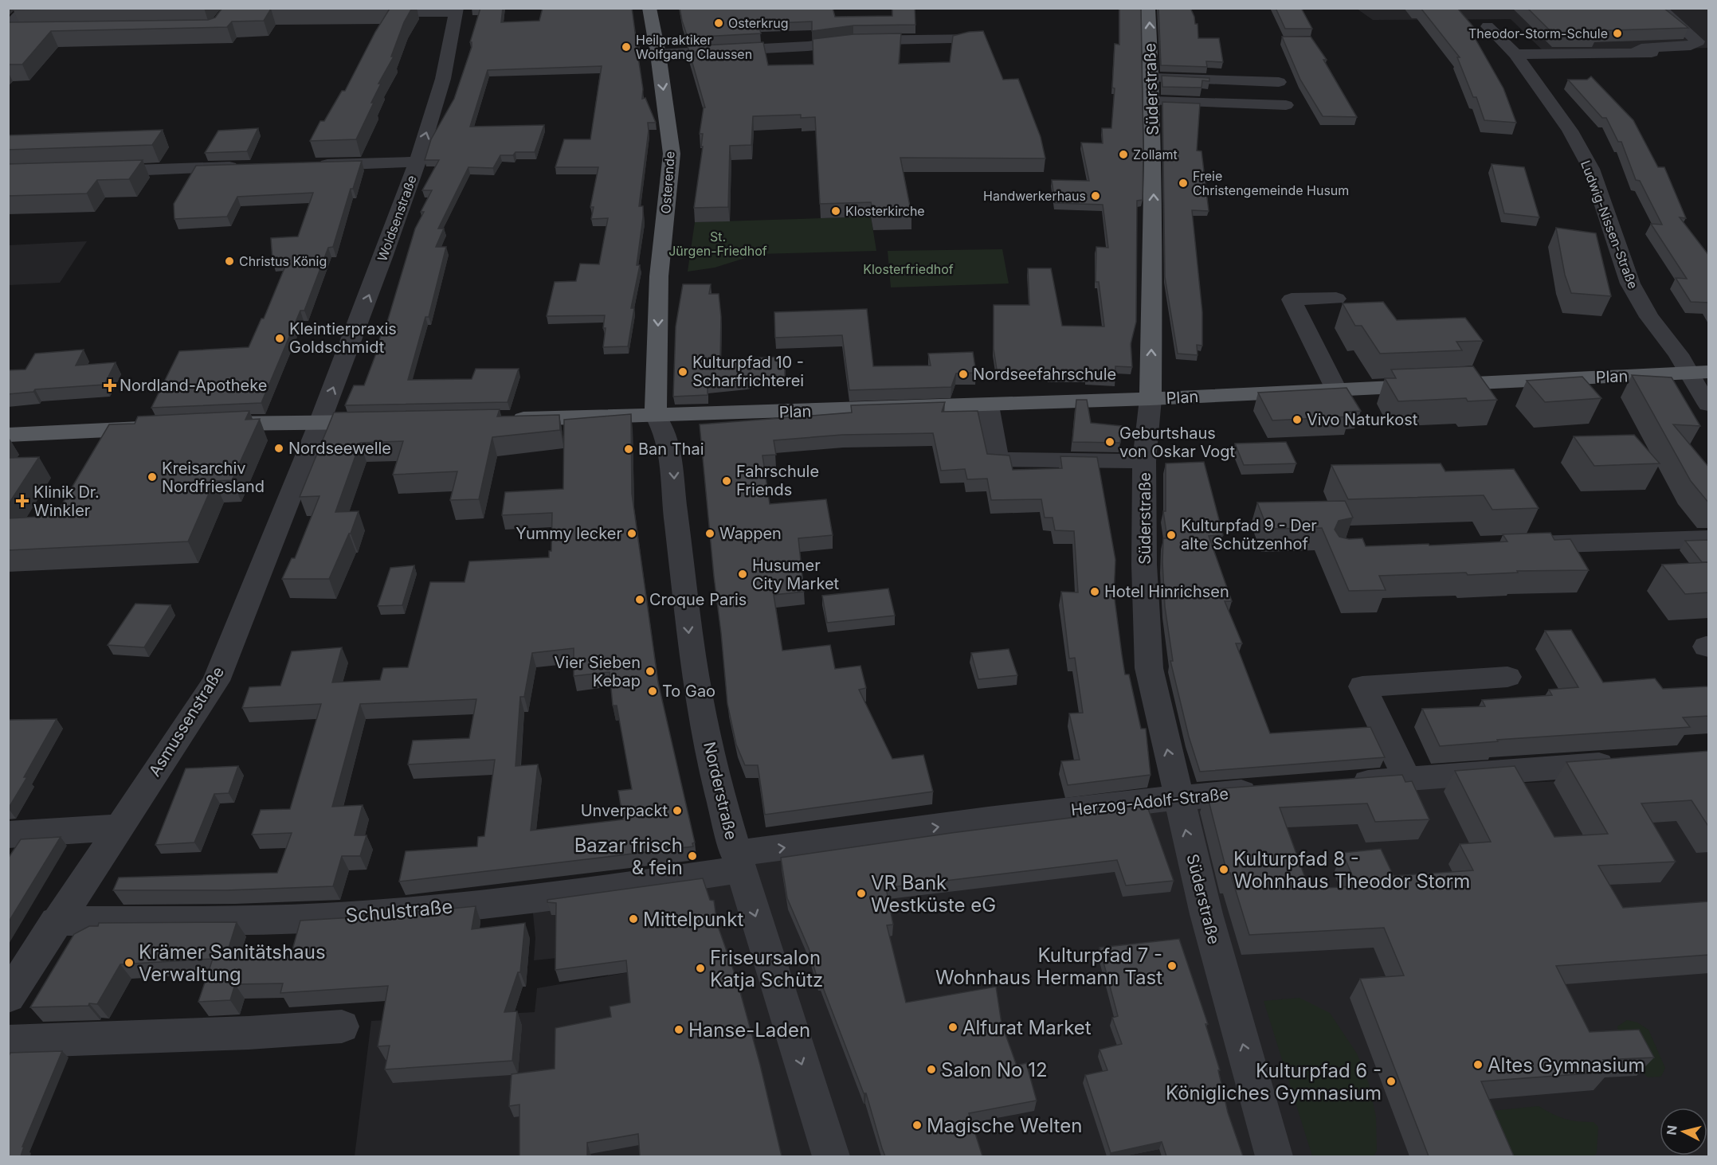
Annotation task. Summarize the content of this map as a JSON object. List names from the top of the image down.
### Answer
{
  "streets": {
    "main road": ["Süderstraße", "Osterende", "Plan"],
    "street": [
      "Woldsenstraße",
      "Ludwig-Nissen-Straße",
      "Asmussenstraße",
      "Norderstraße",
      "Herzog-Adolf-Straße",
      "Schulstraße"
    ]
  },
  "crossings": [
    ["Süderstraße", "Plan"],
    ["Süderstraße", "Herzog-Adolf-Straße"],
    ["Osterende", "Plan"],
    ["Osterende", "Norderstraße"],
    ["Woldsenstraße", "Asmussenstraße"],
    ["Ludwig-Nissen-Straße", "Plan"],
    ["Plan", "Norderstraße"],
    ["Asmussenstraße", "Schulstraße"],
    ["Norderstraße", "Herzog-Adolf-Straße"],
    ["Norderstraße", "Schulstraße"],
    ["Herzog-Adolf-Straße", "Schulstraße"]
  ],
  "one_way": [
    "Süderstraße",
    "Osterende",
    "Woldsenstraße",
    "Norderstraße",
    "Herzog-Adolf-Straße"
  ],
  "parks": ["St. Jürgen-Friedhof", "Klosterfriedhof"],
  "places": {
    "other": [
      "Osterkrug",
      "Theodor-Storm-Schule",
      "Heilpraktiker Wolfgang Claussen",
      "Zollamt",
      "Freie Christengemeinde Husum",
      "Handwerkerhaus",
      "Klosterkirche",
      "Christus König",
      "Kleintierpraxis Goldschmidt",
      "Kulturpfad 10 - Scharfrichterei",
      "Nordseefahrschule",
      "Vivo Naturkost",
      "Geburtshaus von Oskar Vogt",
      "Nordseewelle",
      "Ban Thai",
      "Kreisarchiv Nordfriesland",
      "Fahrschule Friends",
      "Yummy lecker",
      "Wappen",
      "Kulturpfad 9 - Der alte Schützenhof",
      "Husumer City Market",
      "Hotel Hinrichsen",
      "Croque Paris",
      "Vier Sieben Kebap",
      "To Gao",
      "Unverpackt",
      "Bazar frisch & fein",
      "Kulturpfad 8 - Wohnhaus Theodor Storm",
      "VR Bank Westküste eG",
      "Mittelpunkt",
      "Krämer Sanitätshaus Verwaltung",
      "Kulturpfad 7 - Wohnhaus Hermann Tast",
      "Friseursalon Katja Schütz",
      "Alfurat Market",
      "Hanse-Laden",
      "Altes Gymnasium",
      "Salon No 12",
      "Kulturpfad 6 - Königliches Gymnasium",
      "Magische Welten"
    ],
    "health": ["Nordland-Apotheke", "Klinik Dr. Winkler"]
  },
  "north": "left"
}
